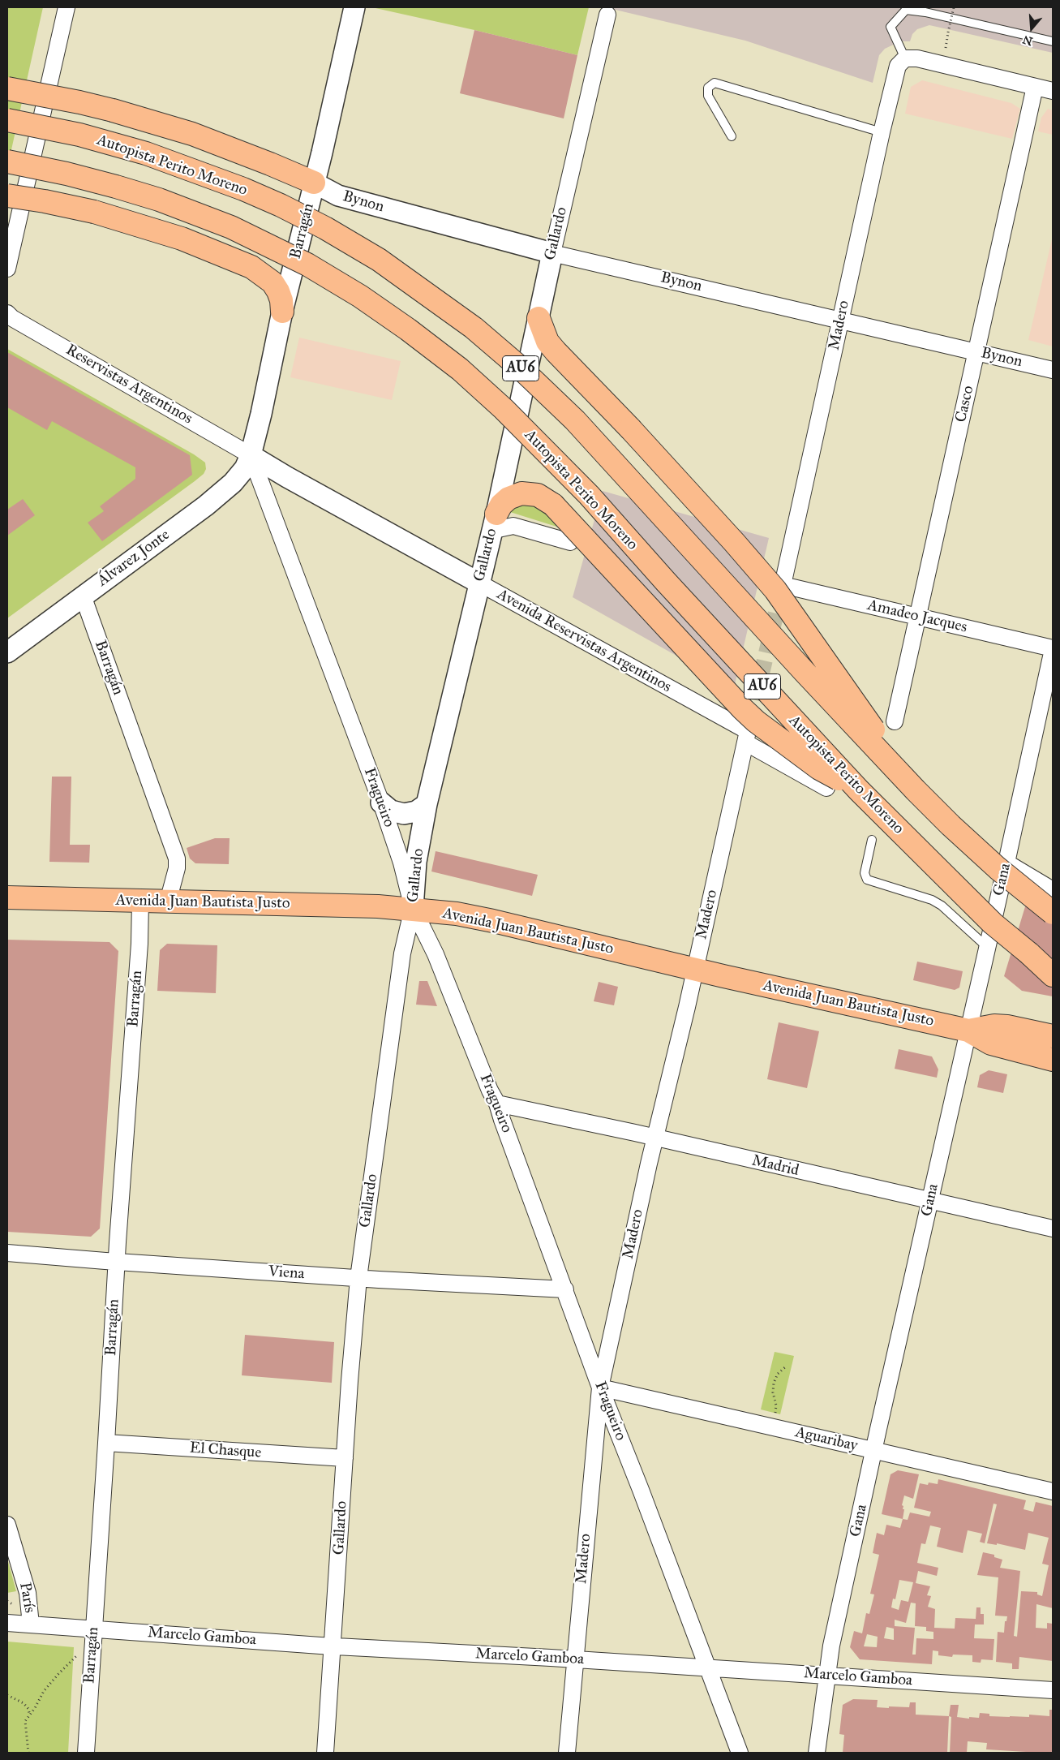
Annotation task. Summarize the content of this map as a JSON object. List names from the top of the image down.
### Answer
{
  "streets": {
    "main road": ["Autopista Perito Moreno", "AU6", "Avenida Juan Bautista Justo"],
    "street": [
      "Bynon",
      "Barragán",
      "Gallardo",
      "Madero",
      "Reservistas Argentinos",
      "Casco",
      "Álvarez Jonte",
      "Amadeo Jacques",
      "Avenida Reservistas Argentinos",
      "Fragueiro",
      "Gana",
      "Madrid",
      "Viena",
      "Aguaribay",
      "El Chasque",
      "París",
      "Marcelo Gamboa"
    ]
  },
  "crossings": [
    ["Bynon", "Barragán"],
    ["Bynon", "Gallardo"],
    ["Bynon", "Madero"],
    ["Bynon", "Casco"],
    ["Barragán", "Reservistas Argentinos"],
    ["Barragán", "Álvarez Jonte"],
    ["Barragán", "Avenida Reservistas Argentinos"],
    ["Barragán", "Fragueiro"],
    ["Barragán", "Avenida Juan Bautista Justo"],
    ["Barragán", "Viena"],
    ["Barragán", "El Chasque"],
    ["Barragán", "Marcelo Gamboa"],
    ["Gallardo", "Avenida Reservistas Argentinos"],
    ["Gallardo", "Fragueiro"],
    ["Gallardo", "Avenida Juan Bautista Justo"],
    ["Gallardo", "Viena"],
    ["Gallardo", "El Chasque"],
    ["Gallardo", "Marcelo Gamboa"],
    ["Madero", "Amadeo Jacques"],
    ["Madero", "Avenida Reservistas Argentinos"],
    ["Madero", "Fragueiro"],
    ["Madero", "Avenida Juan Bautista Justo"],
    ["Madero", "Madrid"],
    ["Madero", "Aguaribay"],
    ["Madero", "Marcelo Gamboa"],
    ["Reservistas Argentinos", "Álvarez Jonte"],
    ["Reservistas Argentinos", "Avenida Reservistas Argentinos"],
    ["Reservistas Argentinos", "Fragueiro"],
    ["Casco", "Amadeo Jacques"],
    ["Álvarez Jonte", "Avenida Reservistas Argentinos"],
    ["Álvarez Jonte", "Fragueiro"],
    ["Amadeo Jacques", "Gana"],
    ["Avenida Reservistas Argentinos", "Fragueiro"],
    ["Fragueiro", "Avenida Juan Bautista Justo"],
    ["Fragueiro", "Madrid"],
    ["Fragueiro", "Viena"],
    ["Fragueiro", "Aguaribay"],
    ["Fragueiro", "Marcelo Gamboa"],
    ["Gana", "Avenida Juan Bautista Justo"],
    ["Gana", "Madrid"],
    ["Gana", "Aguaribay"],
    ["Gana", "Marcelo Gamboa"],
    ["París", "Marcelo Gamboa"]
  ],
  "north": "bottom"
}
